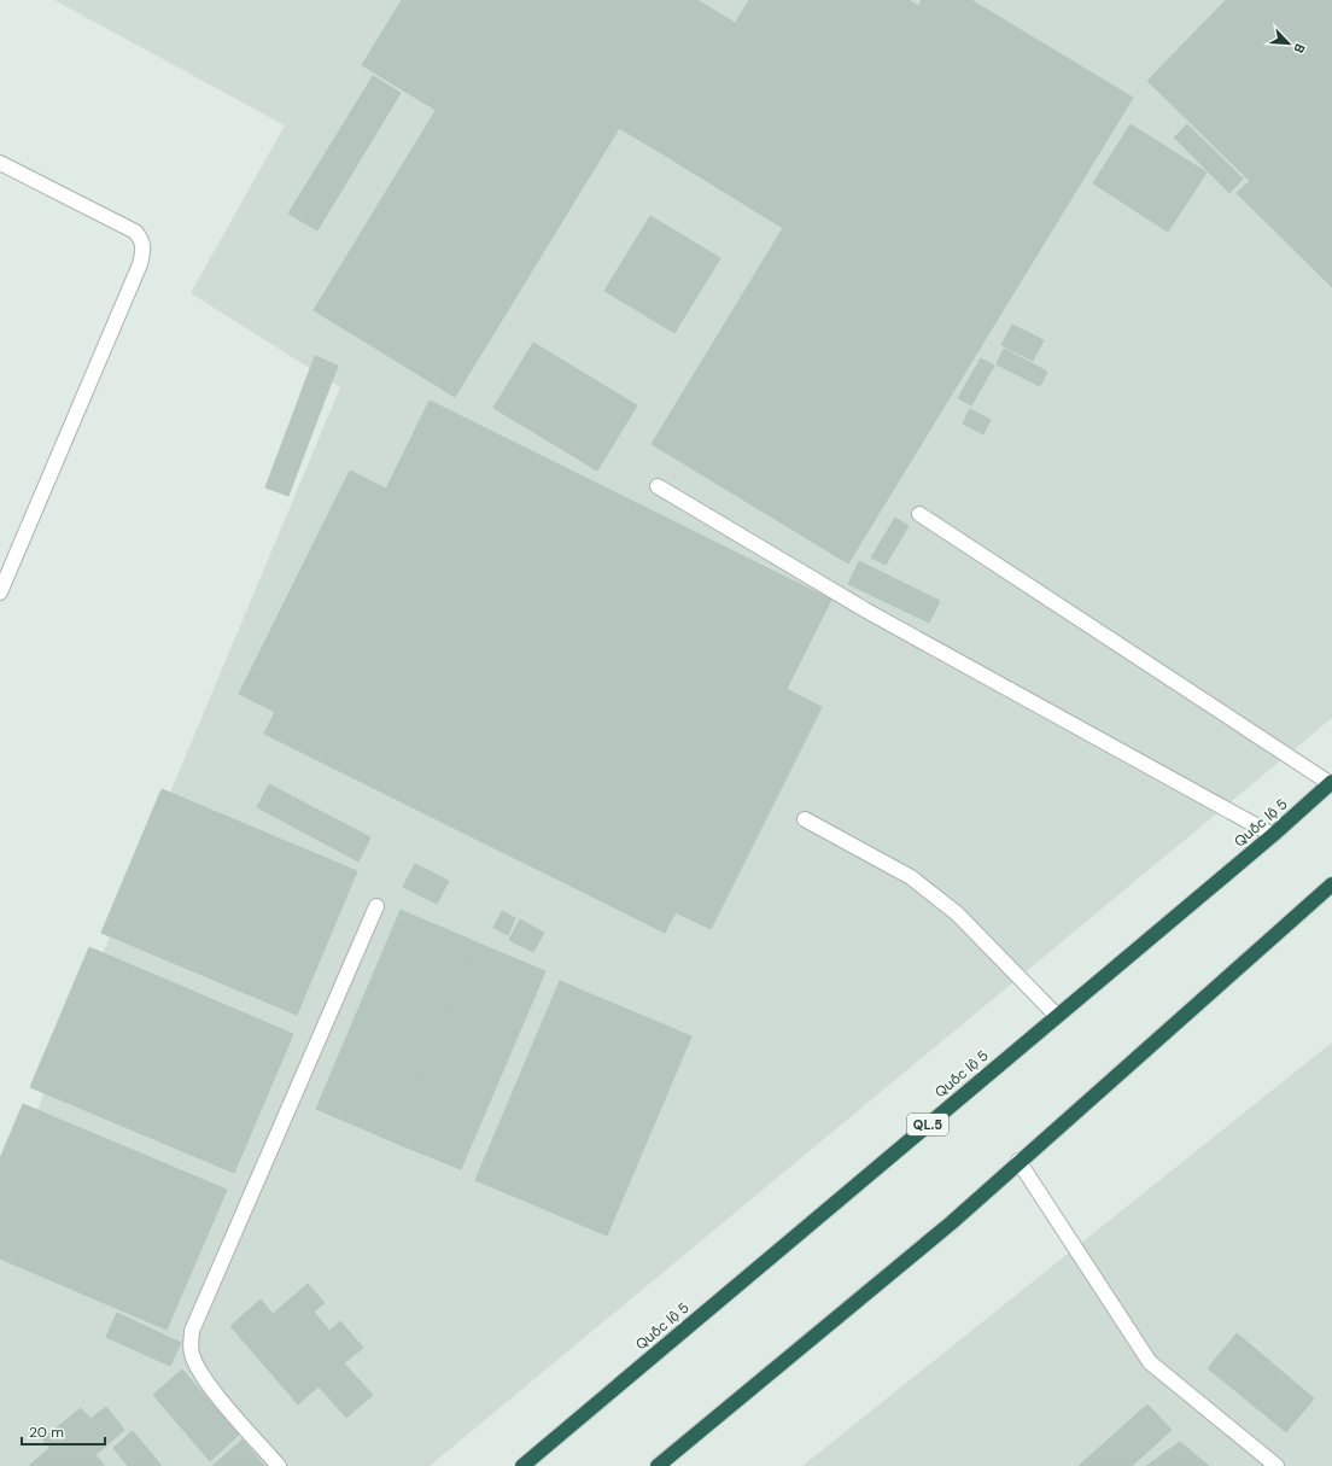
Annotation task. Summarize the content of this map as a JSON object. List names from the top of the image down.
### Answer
{
  "streets": {
    "highway": ["Quốc lộ 5", "QL.5"]
  },
  "scale_bar": "20 m",
  "north": "bottom right"
}
